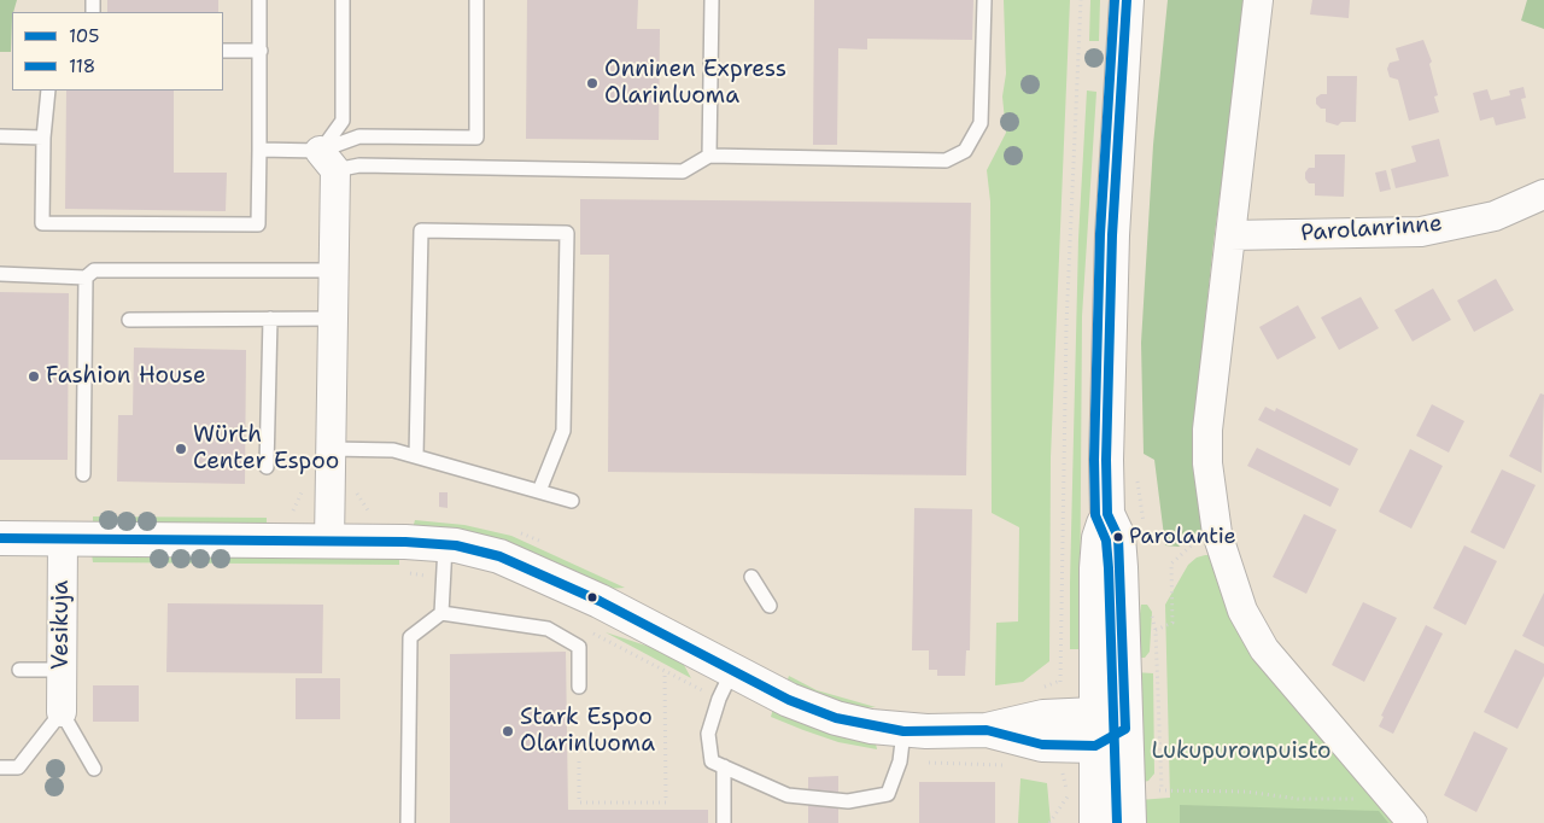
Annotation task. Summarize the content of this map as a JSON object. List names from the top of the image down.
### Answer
{
  "streets": {
    "street": ["Parolanrinne", "Vesikuja"]
  },
  "parks": ["Lukupuronpuisto"],
  "places": [
    "Onninen Express Olarinluoma",
    "Fashion House",
    "Würth Center Espoo",
    "Parolantie",
    "Stark Espoo Olarinluoma"
  ],
  "lines": ["transit line 105", "transit line 118"],
  "legend": ["105", "118"]
}
